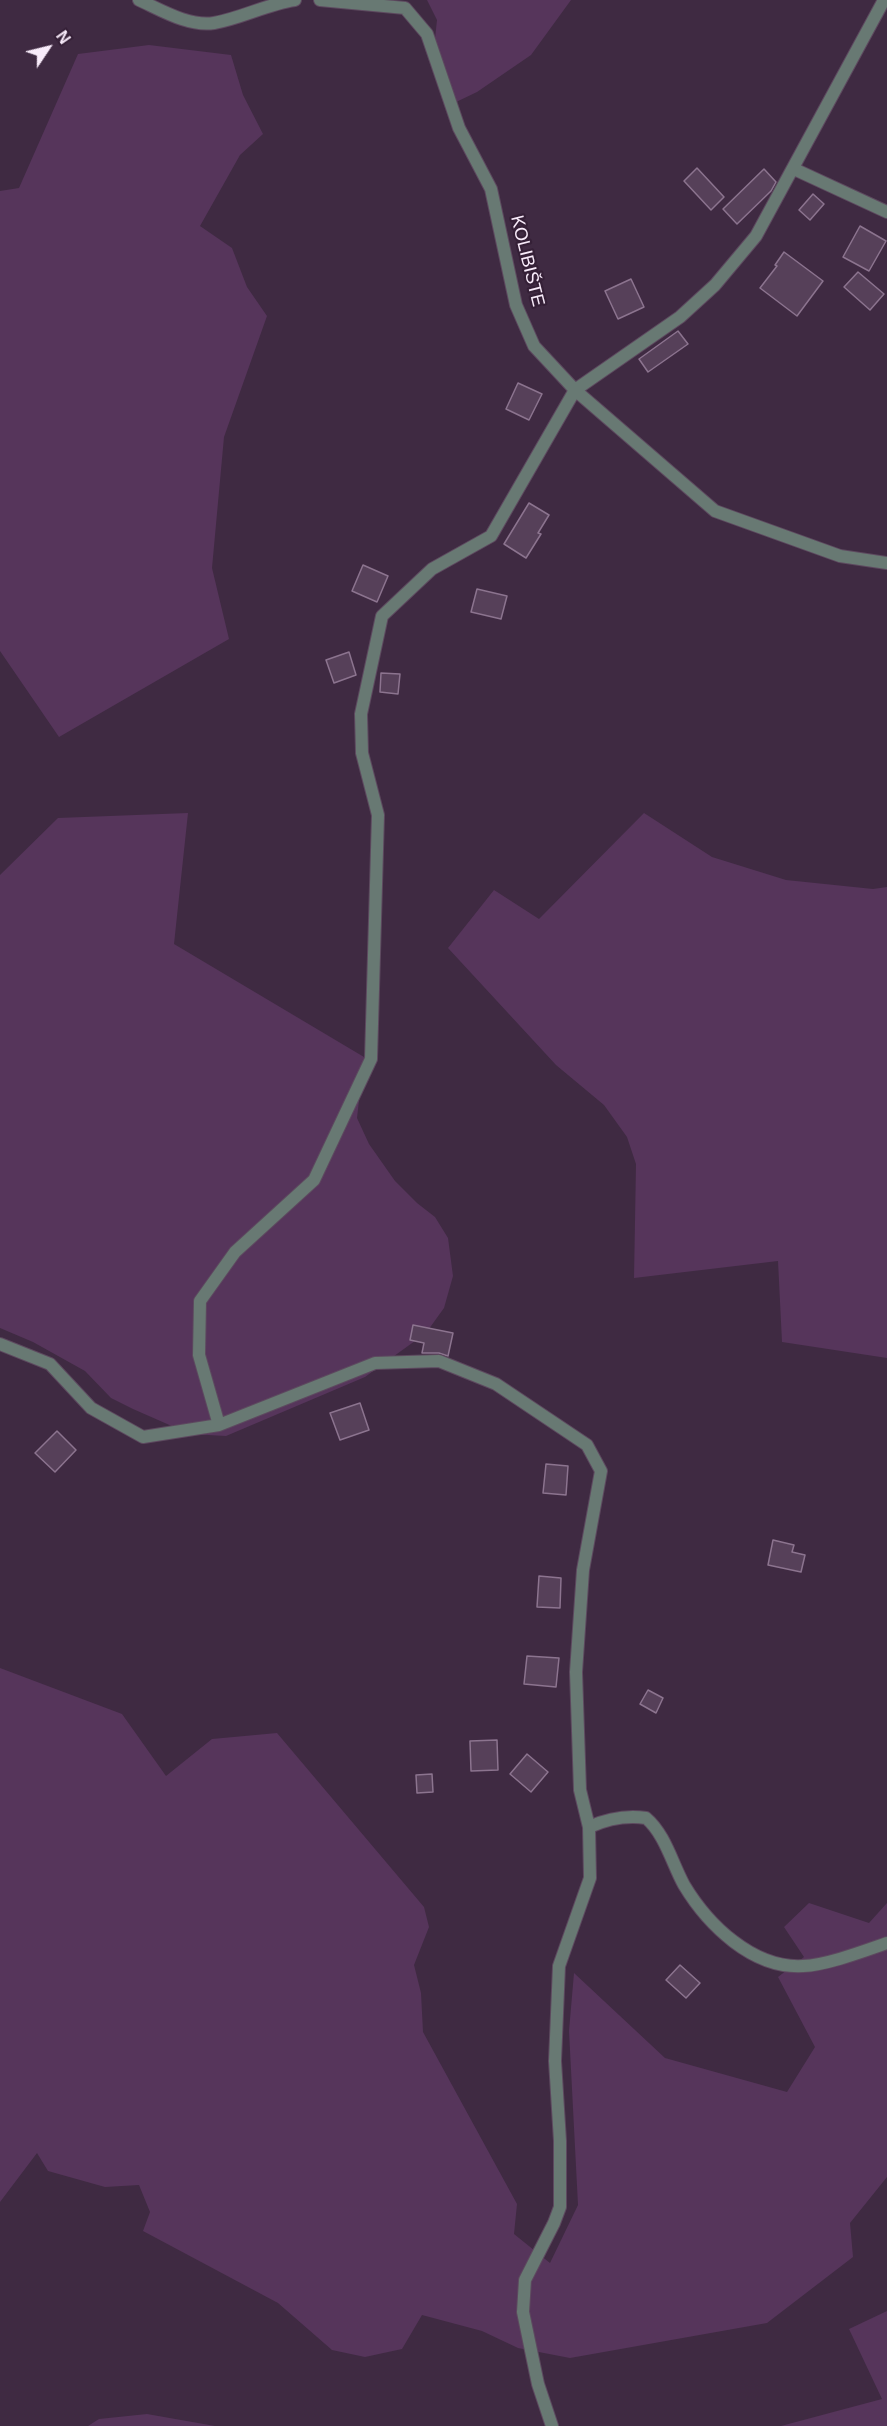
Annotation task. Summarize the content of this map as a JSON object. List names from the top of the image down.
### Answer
{
  "streets": {
    "street": ["KOLIBIŠTE"]
  },
  "north": "top right"
}
